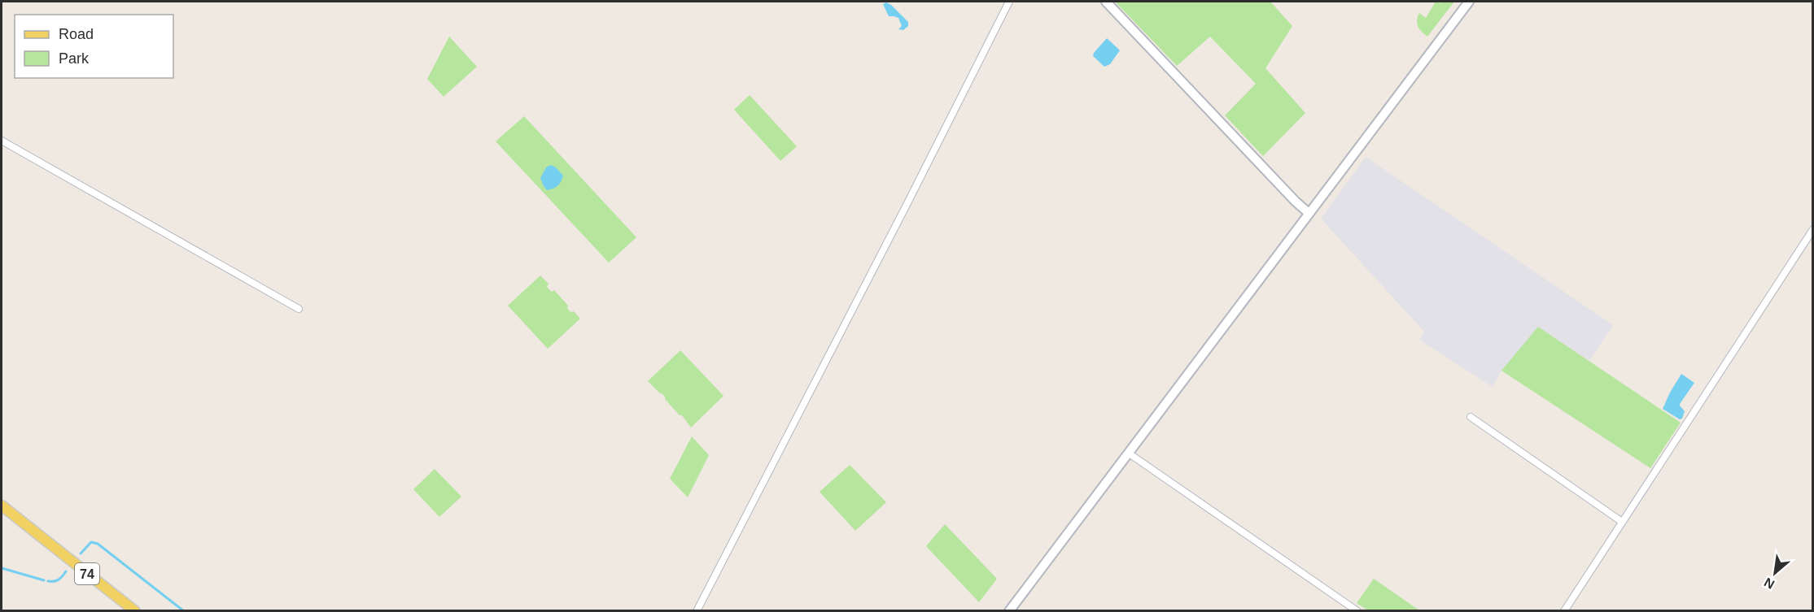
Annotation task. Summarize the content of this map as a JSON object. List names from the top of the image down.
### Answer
{
  "streets": {
    "main road": ["74"]
  },
  "legend": ["Road", "Park"],
  "north": "bottom left"
}
